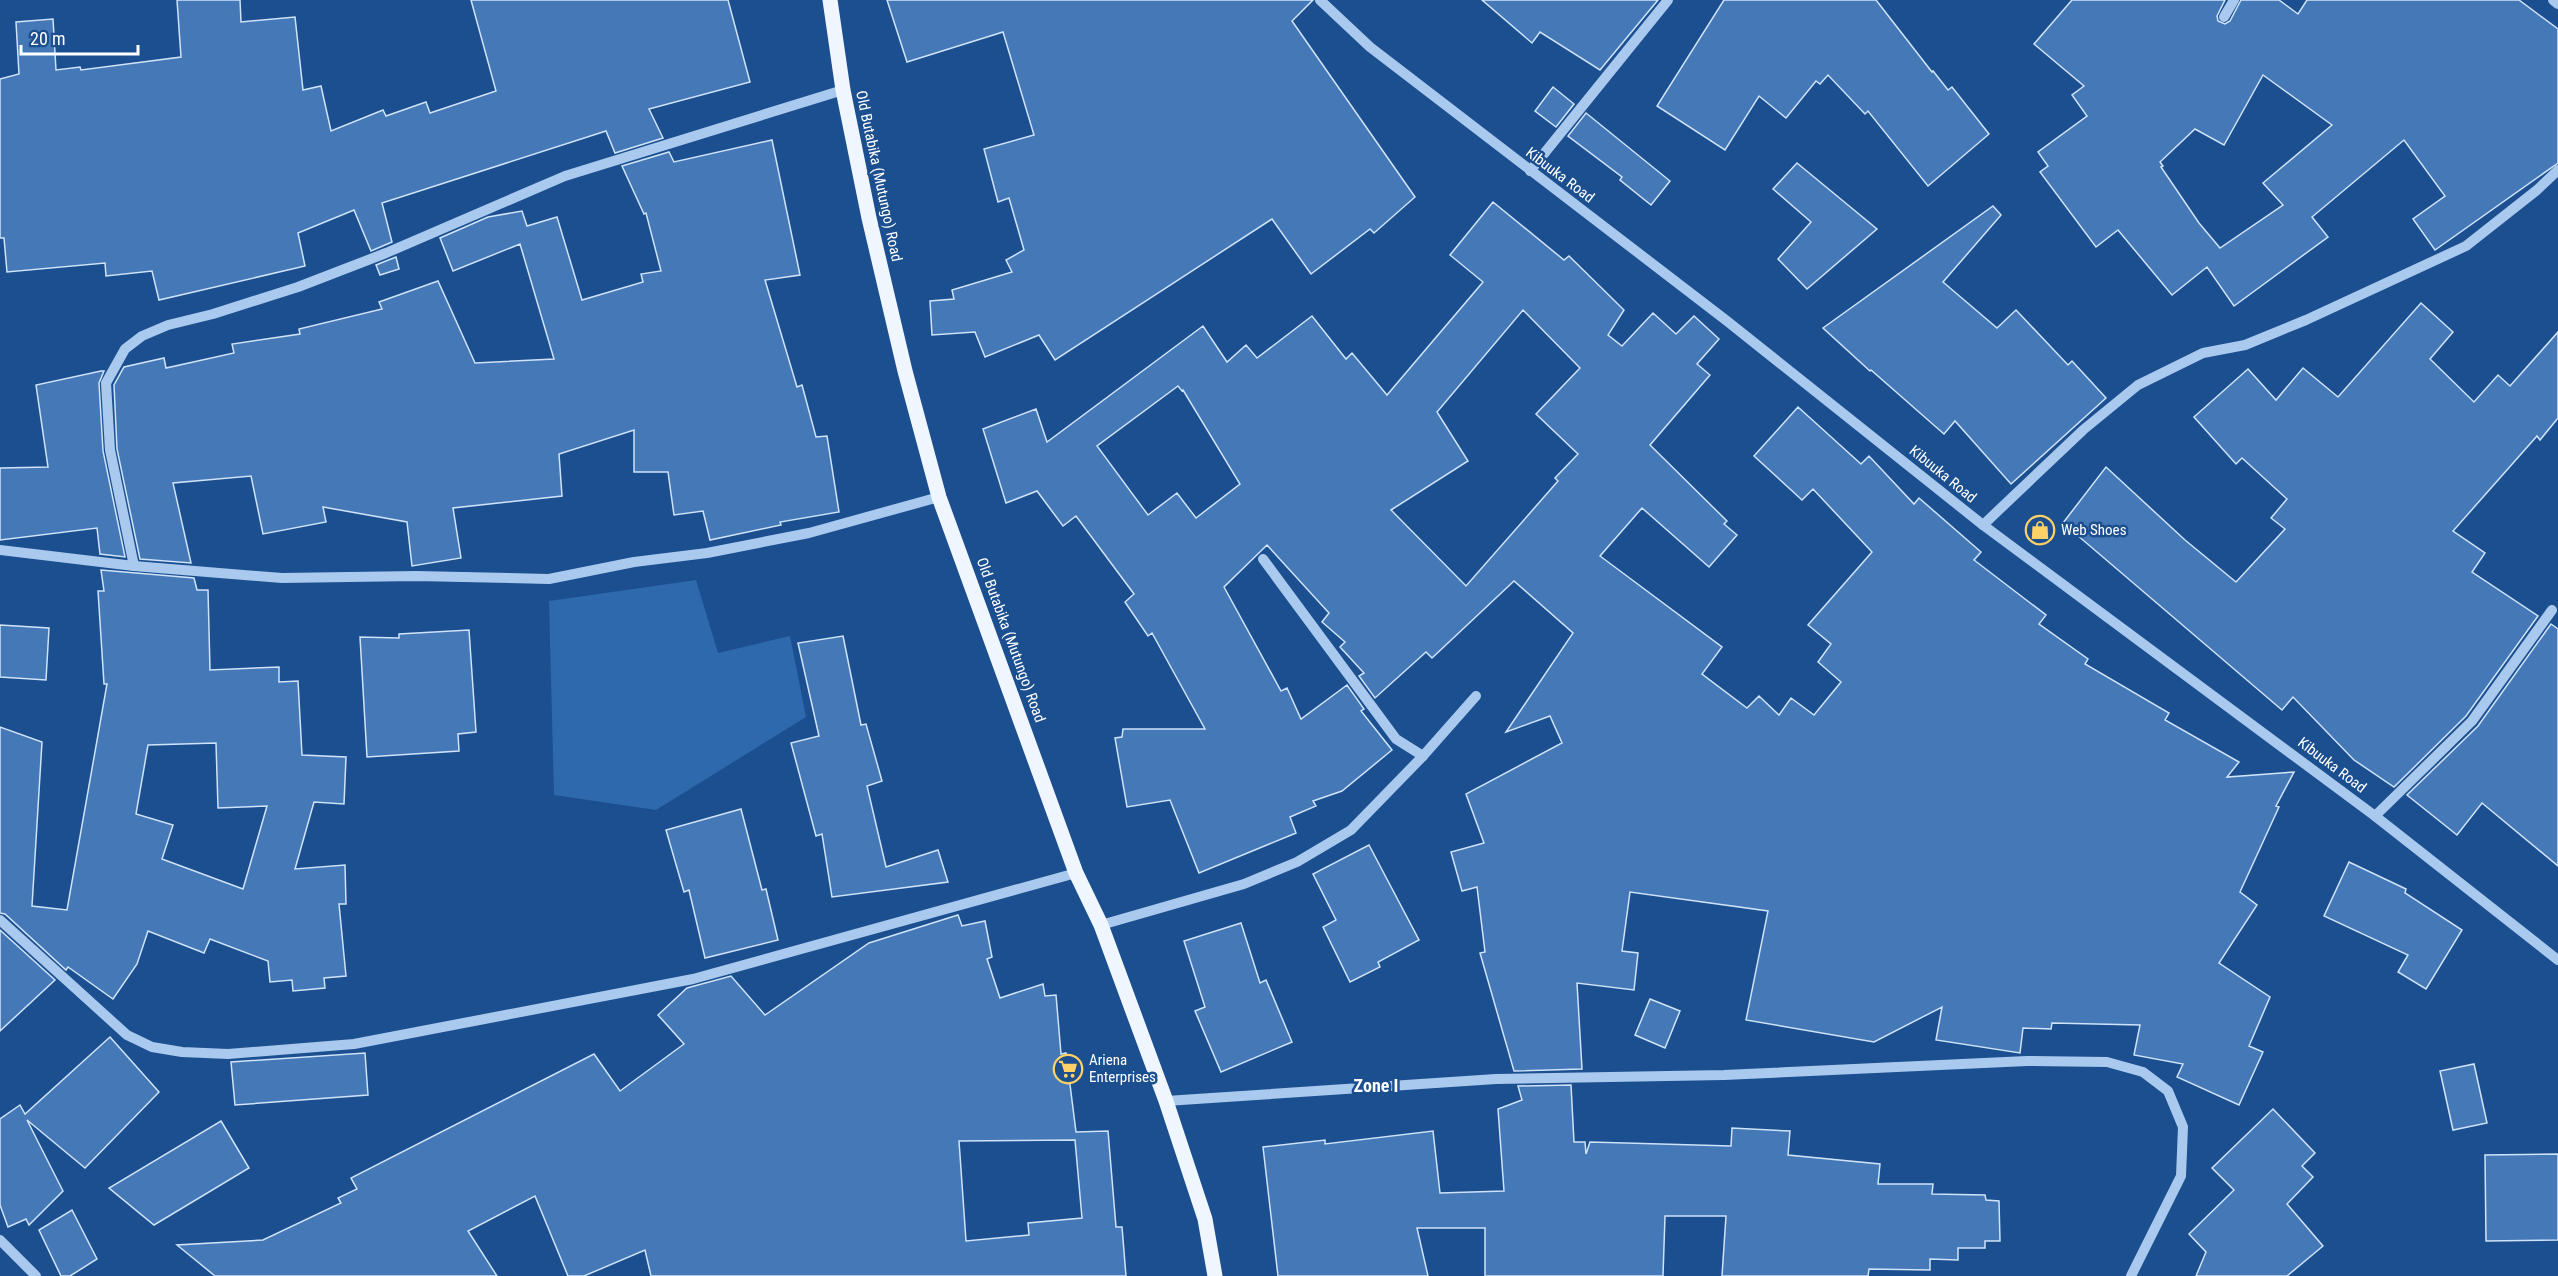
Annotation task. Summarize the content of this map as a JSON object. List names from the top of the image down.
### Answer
{
  "streets": {
    "main road": ["Old Butabika (Mutungo) Road"],
    "street": ["Kibuuka Road"]
  },
  "districts": ["Zone I"],
  "places": {
    "shop": ["Web Shoes"],
    "supermarket": ["Ariena Enterprises"]
  },
  "scale_bar": "20 m"
}
